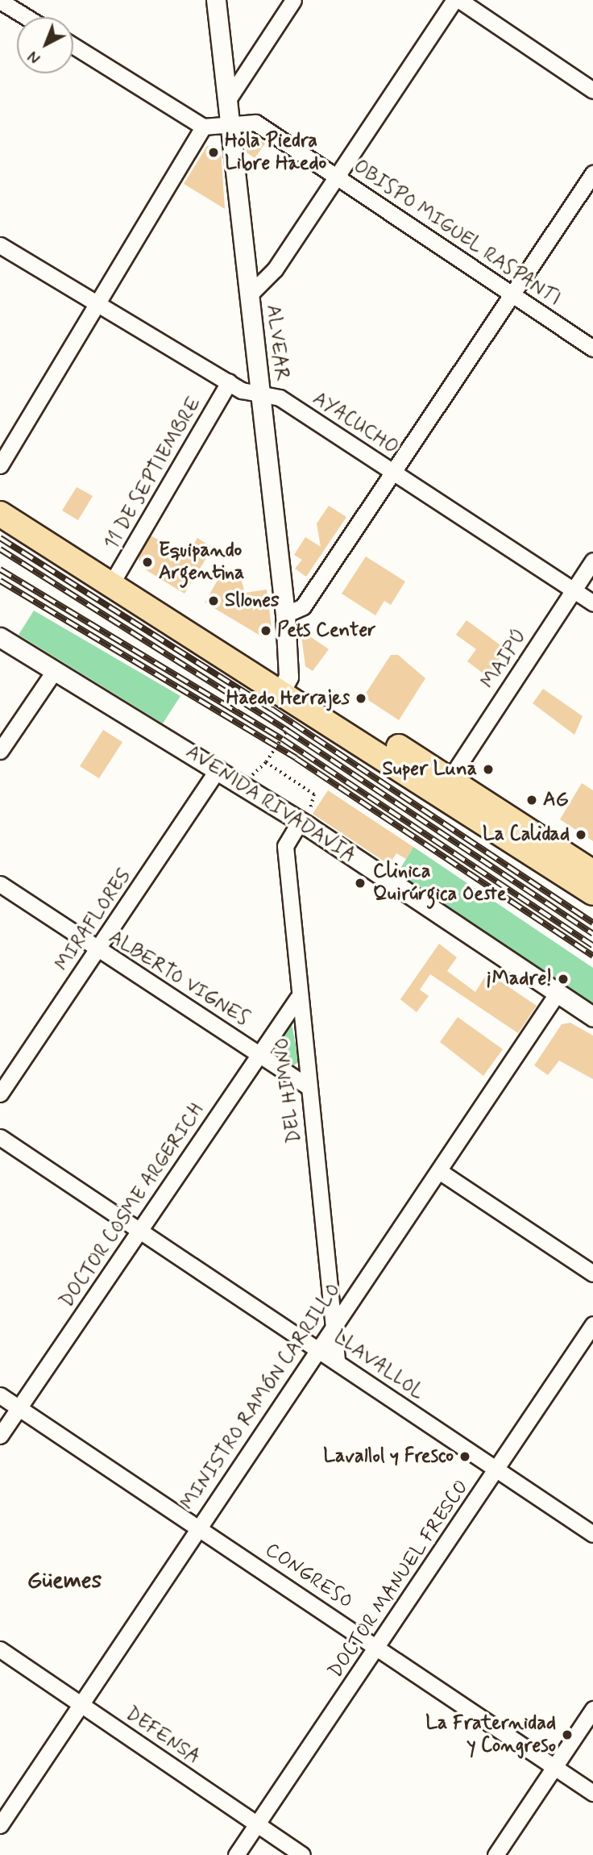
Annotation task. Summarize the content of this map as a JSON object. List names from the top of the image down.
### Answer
{
  "streets": {
    "street": [
      "OBISPO MIGUEL RASPANTI",
      "ALVEAR",
      "AYACUCHO",
      "11 DE SEPTIEMBRE",
      "MAIPÚ",
      "AVENIDA RIVADAVIA",
      "MIRAFLORES",
      "ALBERTO VIGNES",
      "DEL HIMNO",
      "DOCTOR COSME ARGERICH",
      "LLAVALLOL",
      "MINISTRO RAMÓN CARRILLO",
      "CONGRESO",
      "DOCTOR MANUEL FRESCO",
      "DEFENSA"
    ]
  },
  "crossings": [
    ["OBISPO MIGUEL RASPANTI", "ALVEAR"],
    ["ALVEAR", "AYACUCHO"],
    ["AYACUCHO", "11 DE SEPTIEMBRE"],
    ["AYACUCHO", "MAIPÚ"],
    ["AVENIDA RIVADAVIA", "MIRAFLORES"],
    ["AVENIDA RIVADAVIA", "DEL HIMNO"],
    ["AVENIDA RIVADAVIA", "MINISTRO RAMÓN CARRILLO"],
    ["MIRAFLORES", "ALBERTO VIGNES"],
    ["ALBERTO VIGNES", "DEL HIMNO"],
    ["ALBERTO VIGNES", "DOCTOR COSME ARGERICH"],
    ["DEL HIMNO", "DOCTOR COSME ARGERICH"],
    ["DEL HIMNO", "LLAVALLOL"],
    ["DEL HIMNO", "MINISTRO RAMÓN CARRILLO"],
    ["DOCTOR COSME ARGERICH", "LLAVALLOL"],
    ["DOCTOR COSME ARGERICH", "CONGRESO"],
    ["LLAVALLOL", "MINISTRO RAMÓN CARRILLO"],
    ["LLAVALLOL", "DOCTOR MANUEL FRESCO"],
    ["MINISTRO RAMÓN CARRILLO", "CONGRESO"],
    ["MINISTRO RAMÓN CARRILLO", "DEFENSA"],
    ["CONGRESO", "DOCTOR MANUEL FRESCO"],
    ["DOCTOR MANUEL FRESCO", "DEFENSA"]
  ],
  "districts": ["Güemes"],
  "places": [
    "Hola Piedra Libre Haedo",
    "Equipando Argentina",
    "Sllones",
    "Pets Center",
    "Haedo Herrajes",
    "Super Luna",
    "AG",
    "La Calidad",
    "Clinica Quirúrgica Oeste",
    "¡Madre!",
    "Lavallol y Fresco",
    "La Fraternidad y Congreso"
  ],
  "north": "bottom left"
}
